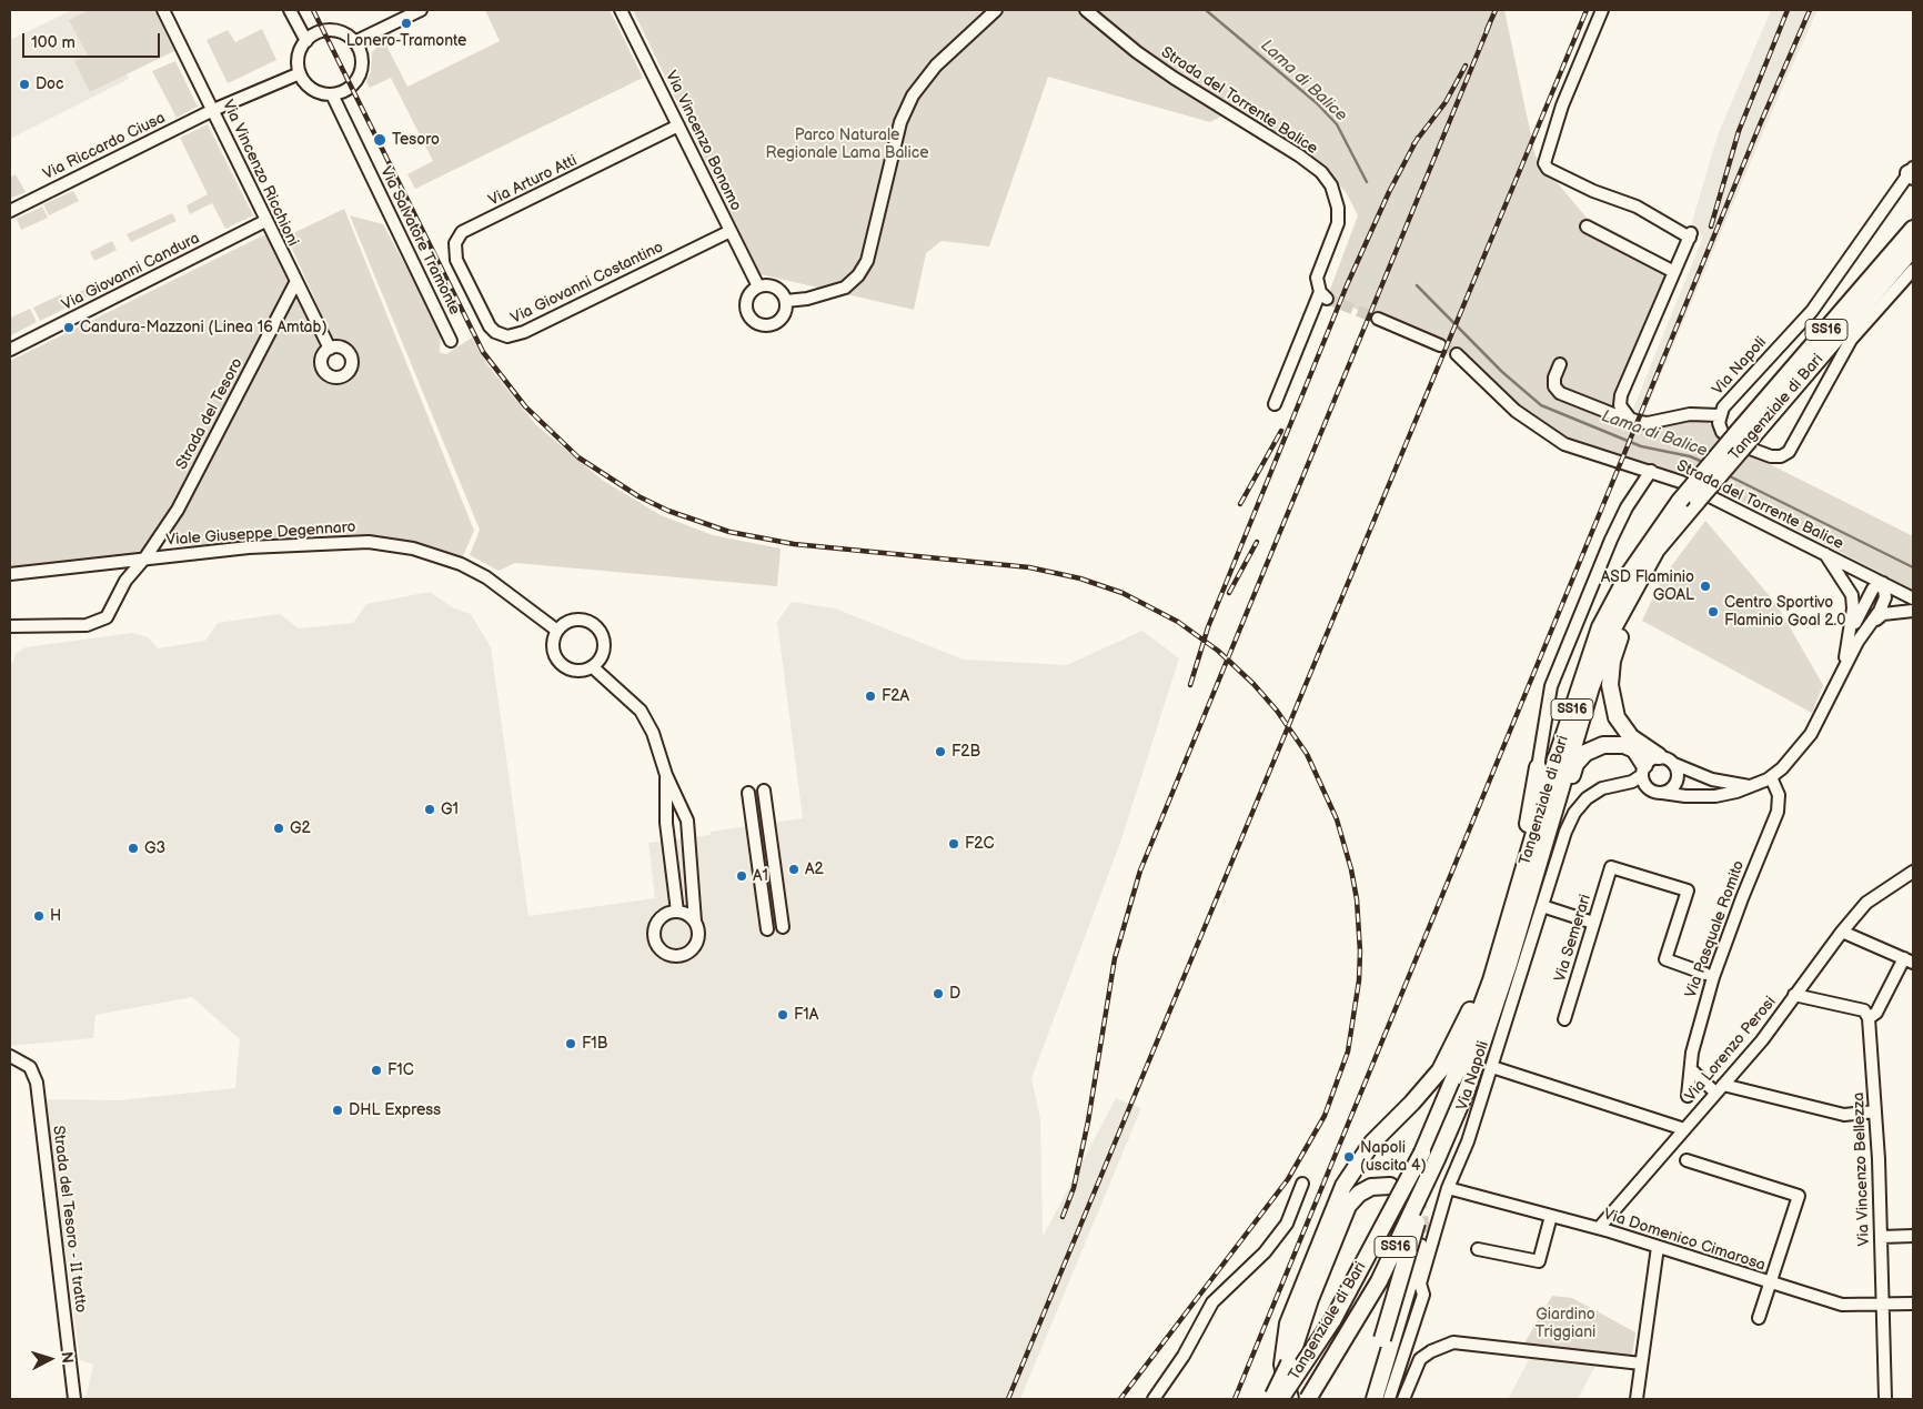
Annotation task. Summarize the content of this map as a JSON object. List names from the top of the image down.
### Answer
{
  "streets": {
    "highway": ["SS16", "Tangenziale di Bari"],
    "street": [
      "Strada del Torrente Balice",
      "Via Vincenzo Bonomo",
      "Via Riccardo Ciusa",
      "Via Vincenzo Ricchioni",
      "Via Arturo Atti",
      "Via Salvatore Tramonte",
      "Via Giovanni Candura",
      "Via Giovanni Costantino",
      "Via Napoli",
      "Strada del Tesoro",
      "Viale Giuseppe Degennaro",
      "Via Pasquale Romito",
      "Via Semerari",
      "Via Lorenzo Perosi",
      "Via Vincenzo Bellezza",
      "Strada del Tesoro - II tratto",
      "Via Domenico Cimarosa"
    ]
  },
  "crossings": [
    ["Via Vincenzo Bonomo", "Via Arturo Atti"],
    ["Via Vincenzo Bonomo", "Via Giovanni Costantino"],
    ["Via Riccardo Ciusa", "Via Vincenzo Ricchioni"],
    ["Via Riccardo Ciusa", "Via Salvatore Tramonte"],
    ["Via Vincenzo Ricchioni", "Via Giovanni Candura"],
    ["Via Vincenzo Ricchioni", "Strada del Tesoro"],
    ["Via Arturo Atti", "Via Giovanni Costantino"],
    ["Via Napoli", "Tangenziale di Bari"],
    ["Via Napoli", "Via Pasquale Romito"],
    ["Via Napoli", "Via Domenico Cimarosa"],
    ["Strada del Tesoro", "Viale Giuseppe Degennaro"],
    ["Via Lorenzo Perosi", "Via Domenico Cimarosa"],
    ["Via Vincenzo Bellezza", "Via Domenico Cimarosa"]
  ],
  "water": ["Lama di Balice"],
  "parks": ["Parco Naturale Regionale Lama Balice", "Giardino Triggiani"],
  "places": [
    "Lonero-Tramonte",
    "Doc",
    "Tesoro",
    "Candura-Mazzoni (Linea 16 Amtab)",
    "ASD Flaminio GOAL",
    "Centro Sportivo Flaminio Goal 2.0",
    "F2A",
    "F2B",
    "G1",
    "G2",
    "F2C",
    "G3",
    "A2",
    "A1",
    "H",
    "D",
    "F1A",
    "F1B",
    "F1C",
    "DHL Express",
    "Napoli (uscita 4)"
  ],
  "scale_bar": "100 m",
  "north": "right"
}
